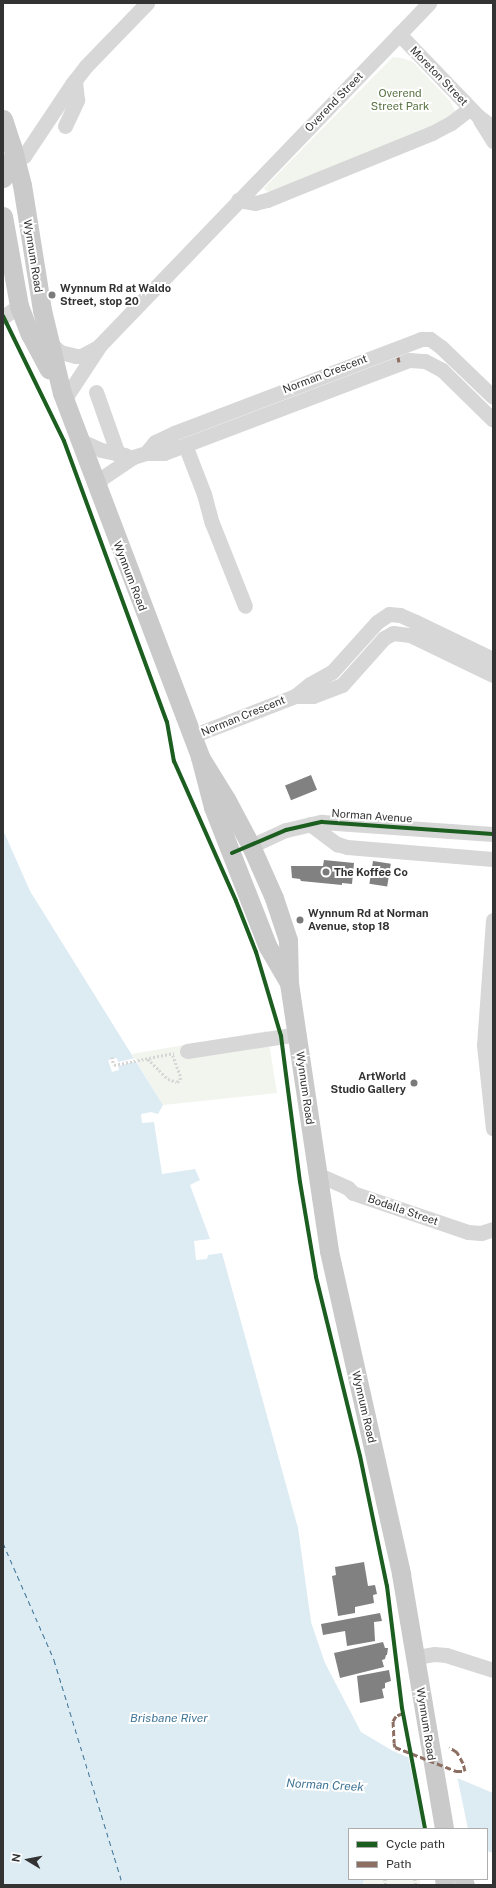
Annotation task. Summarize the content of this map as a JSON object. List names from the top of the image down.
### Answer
{
  "streets": {
    "main road": ["Wynnum Road", "Norman Avenue"],
    "street": [
      "Moreton Street",
      "Overend Street",
      "Norman Crescent",
      "Bodalla Street"
    ]
  },
  "crossings": [
    ["Moreton Street", "Overend Street"],
    ["Overend Street", "Wynnum Road"],
    ["Wynnum Road", "Norman Crescent"],
    ["Wynnum Road", "Norman Avenue"],
    ["Wynnum Road", "Bodalla Street"]
  ],
  "water": ["Brisbane River", "Norman Creek"],
  "parks": ["Overend Street Park"],
  "places": [
    "Wynnum Rd at Waldo Street, stop 20",
    "The Koffee Co",
    "Wynnum Rd at Norman Avenue, stop 18",
    "ArtWorld Studio Gallery"
  ],
  "legend": ["Cycle path", "Path"],
  "north": "left"
}
